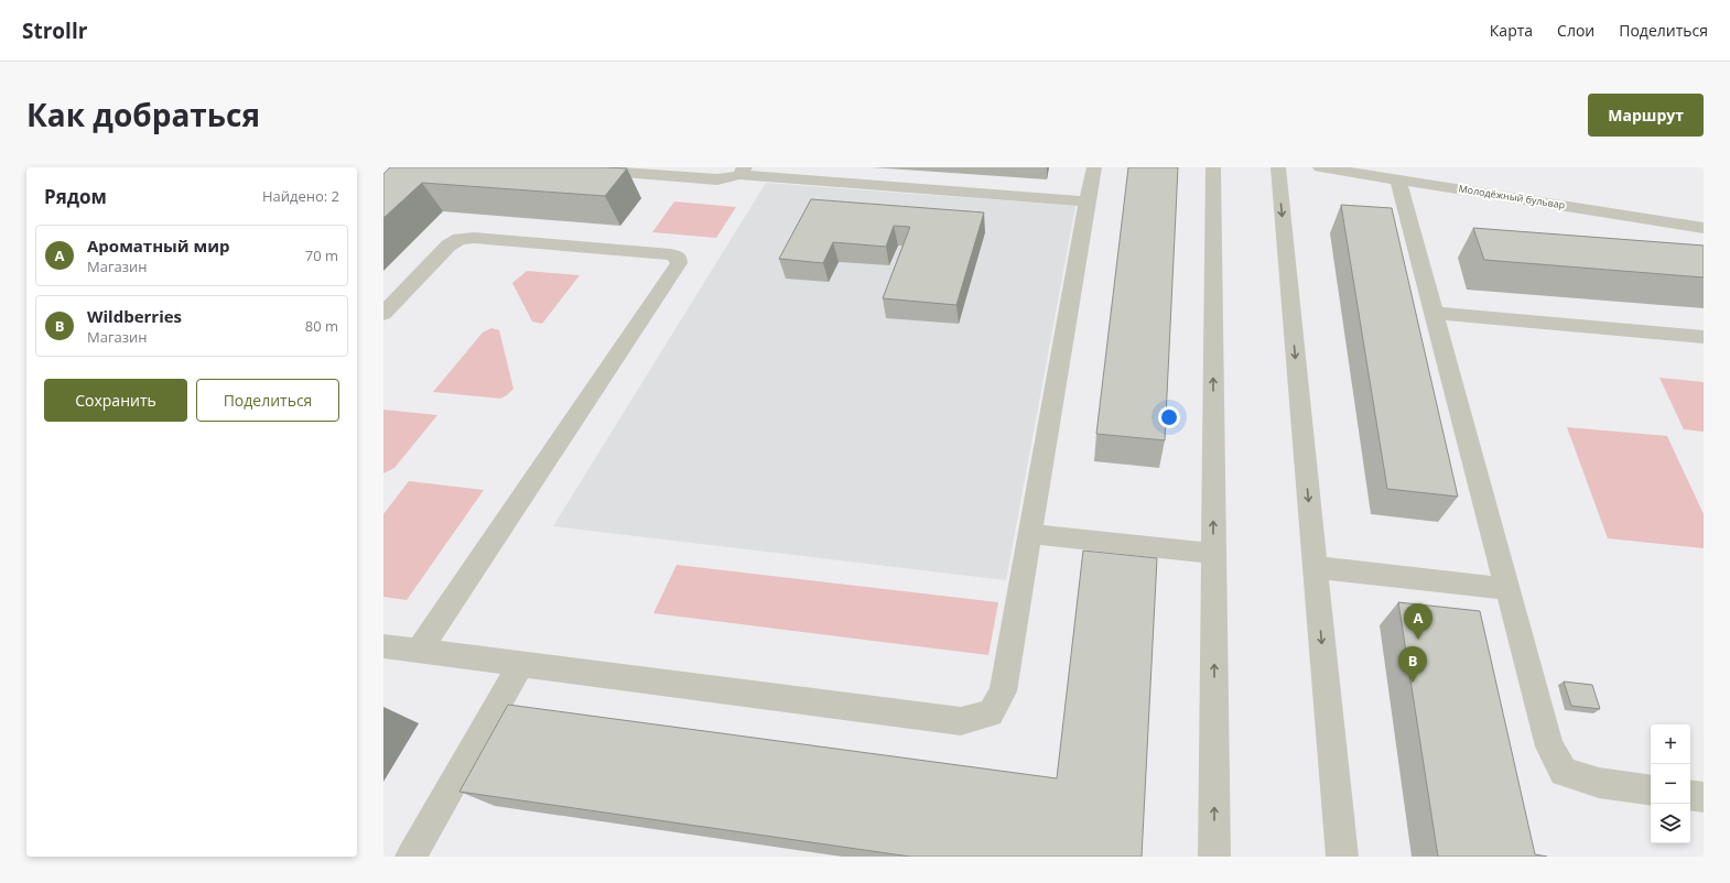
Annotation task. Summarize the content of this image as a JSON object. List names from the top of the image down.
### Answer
{
  "streets": {
    "street": ["Молодёжный бульвар"]
  },
  "page": {
    "header": "Strollr",
    "nav": ["Карта", "Слои", "Поделиться"],
    "title": "Как добраться",
    "buttons": [
      "Маршрут",
      ["Сохранить", "Поделиться"]
    ],
    "heading": ["Рядом", "Найдено: 2"],
    "list": [
      {
        "mark": "A",
        "name": "Ароматный мир",
        "note": "Магазин",
        "value": "70 m"
      },
      {
        "mark": "B",
        "name": "Wildberries",
        "note": "Магазин",
        "value": "80 m"
      }
    ],
    "pins": ["A", "B"],
    "map_buttons": ["+", "−"]
  }
}
